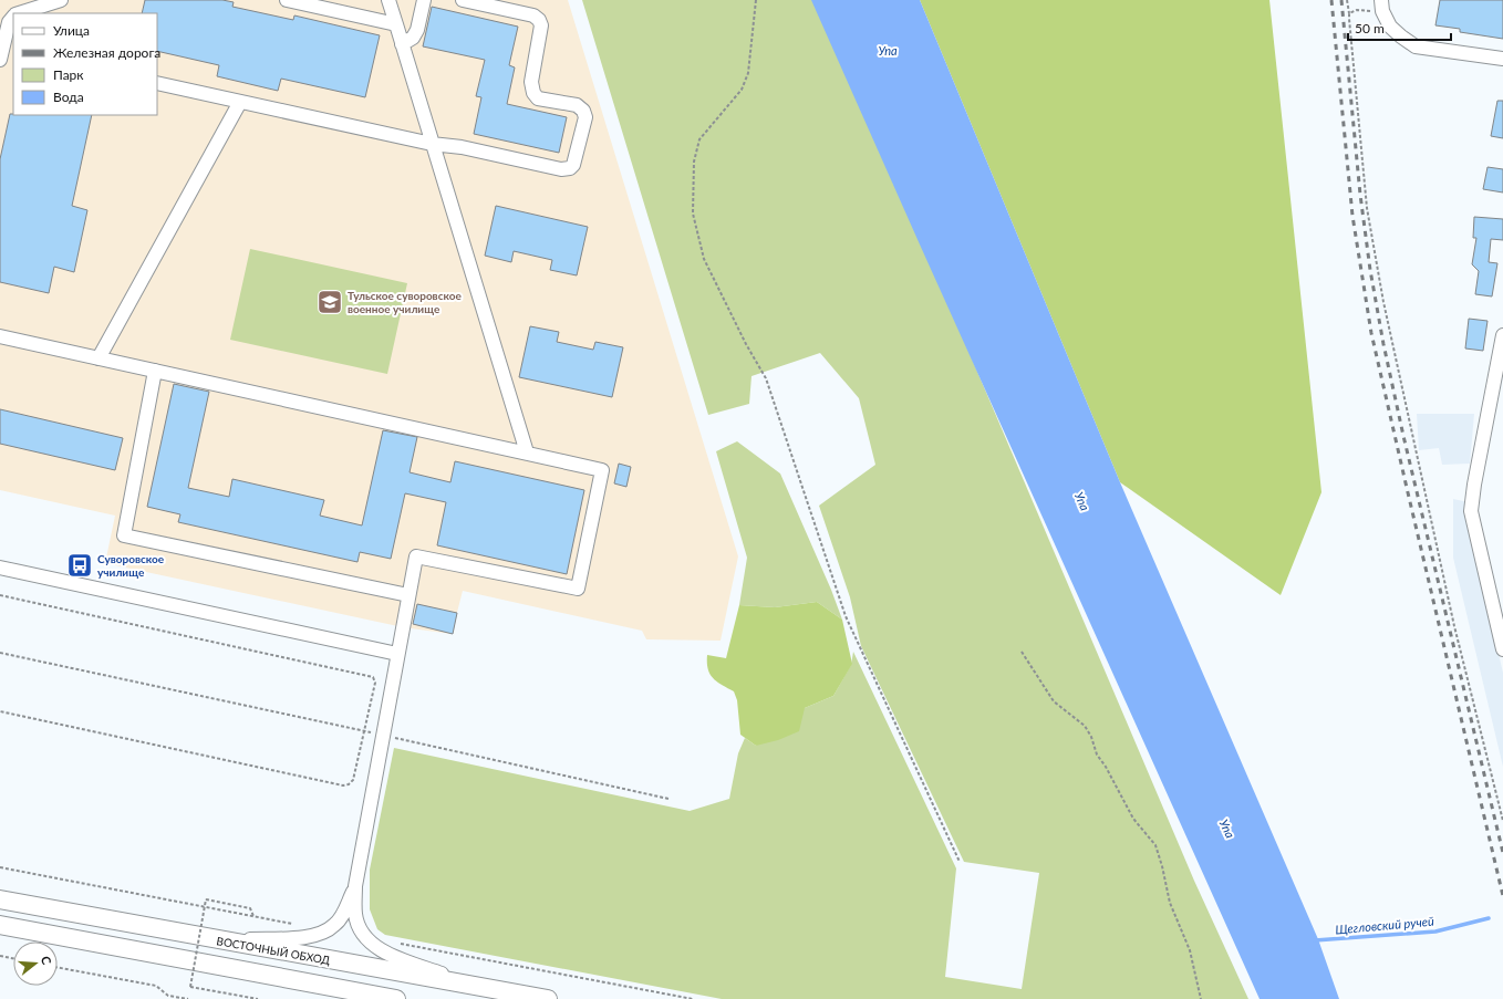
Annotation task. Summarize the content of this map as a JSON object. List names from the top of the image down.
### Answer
{
  "streets": {
    "main road": ["ВОСТОЧНЫЙ ОБХОД"]
  },
  "water": ["Упа", "Щегловский ручей"],
  "places": {
    "school or university": ["Тульское суворовское военное училище"],
    "bus stop": ["Суворовское училище"]
  },
  "legend": [
    "Улица",
    "Железная дорога",
    "Парк",
    "Вода"
  ],
  "scale_bar": "50 m",
  "north": "right"
}
